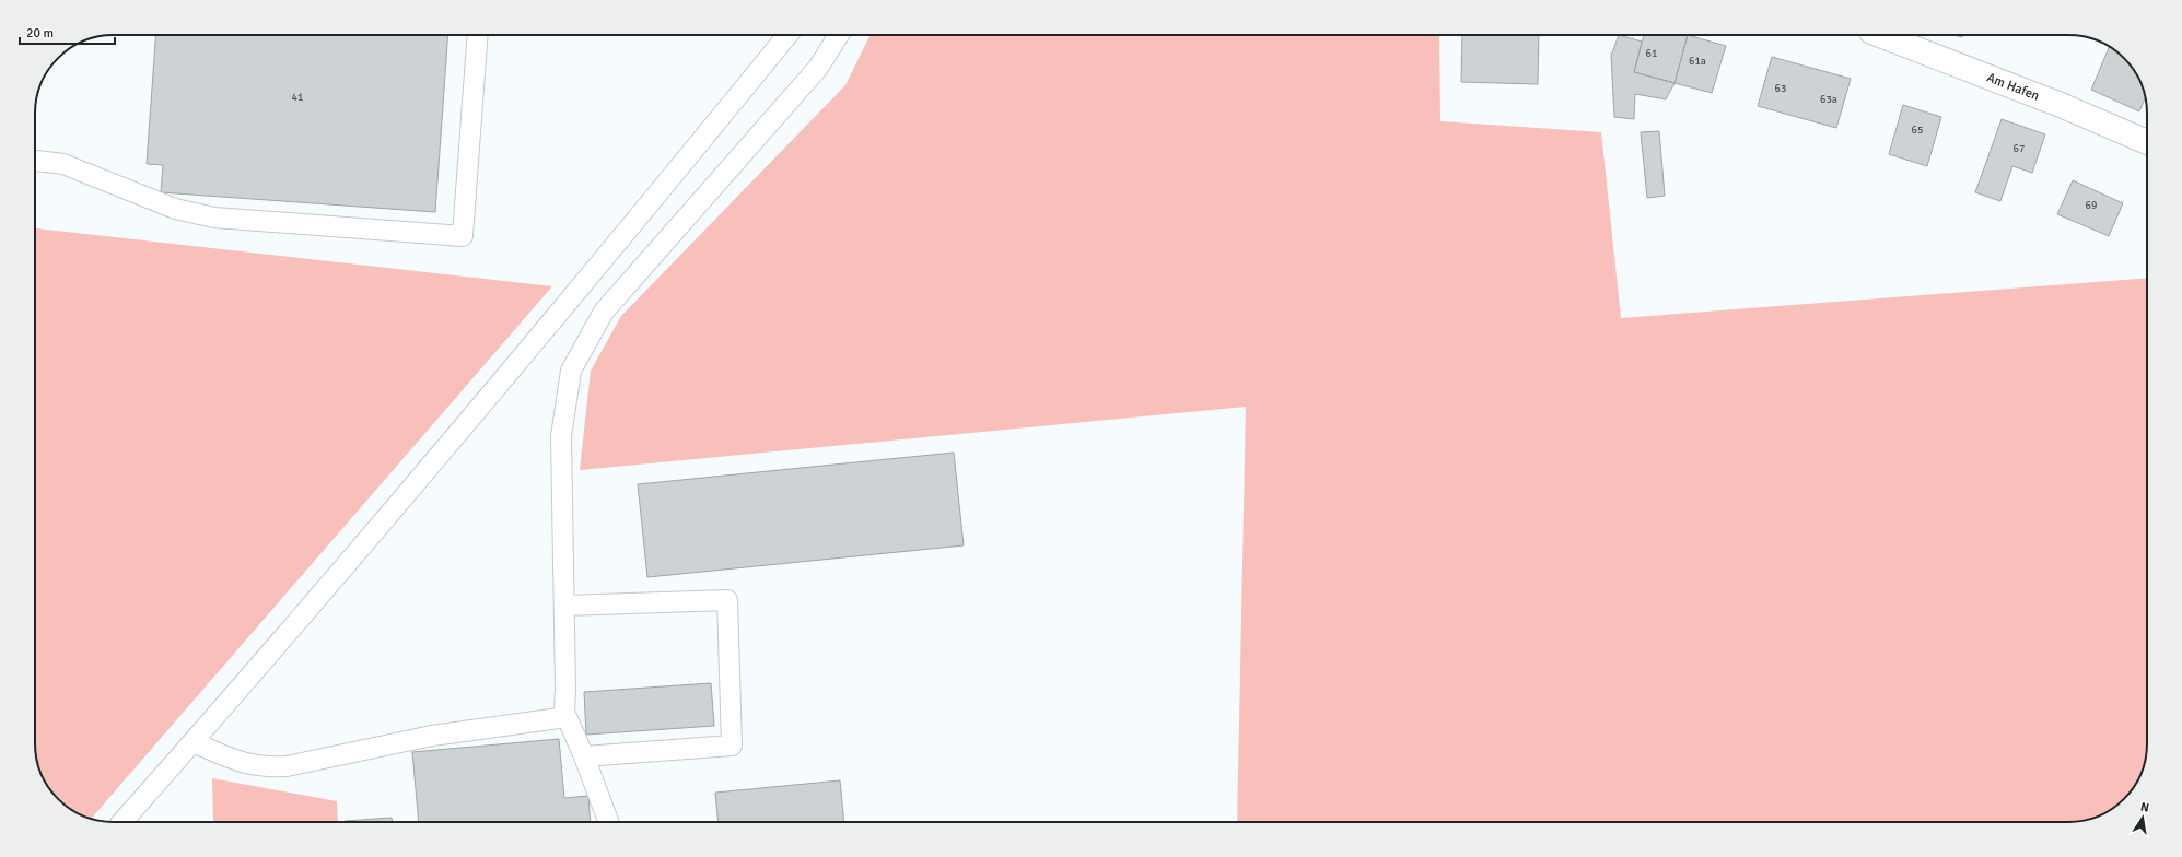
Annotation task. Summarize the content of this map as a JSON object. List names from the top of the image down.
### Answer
{
  "streets": {
    "street": ["Am Hafen"]
  },
  "house_numbers": [
    "61",
    "61a",
    "63",
    "41",
    "63a",
    "65",
    "67",
    "69"
  ],
  "scale_bar": "20 m",
  "north": "top"
}
